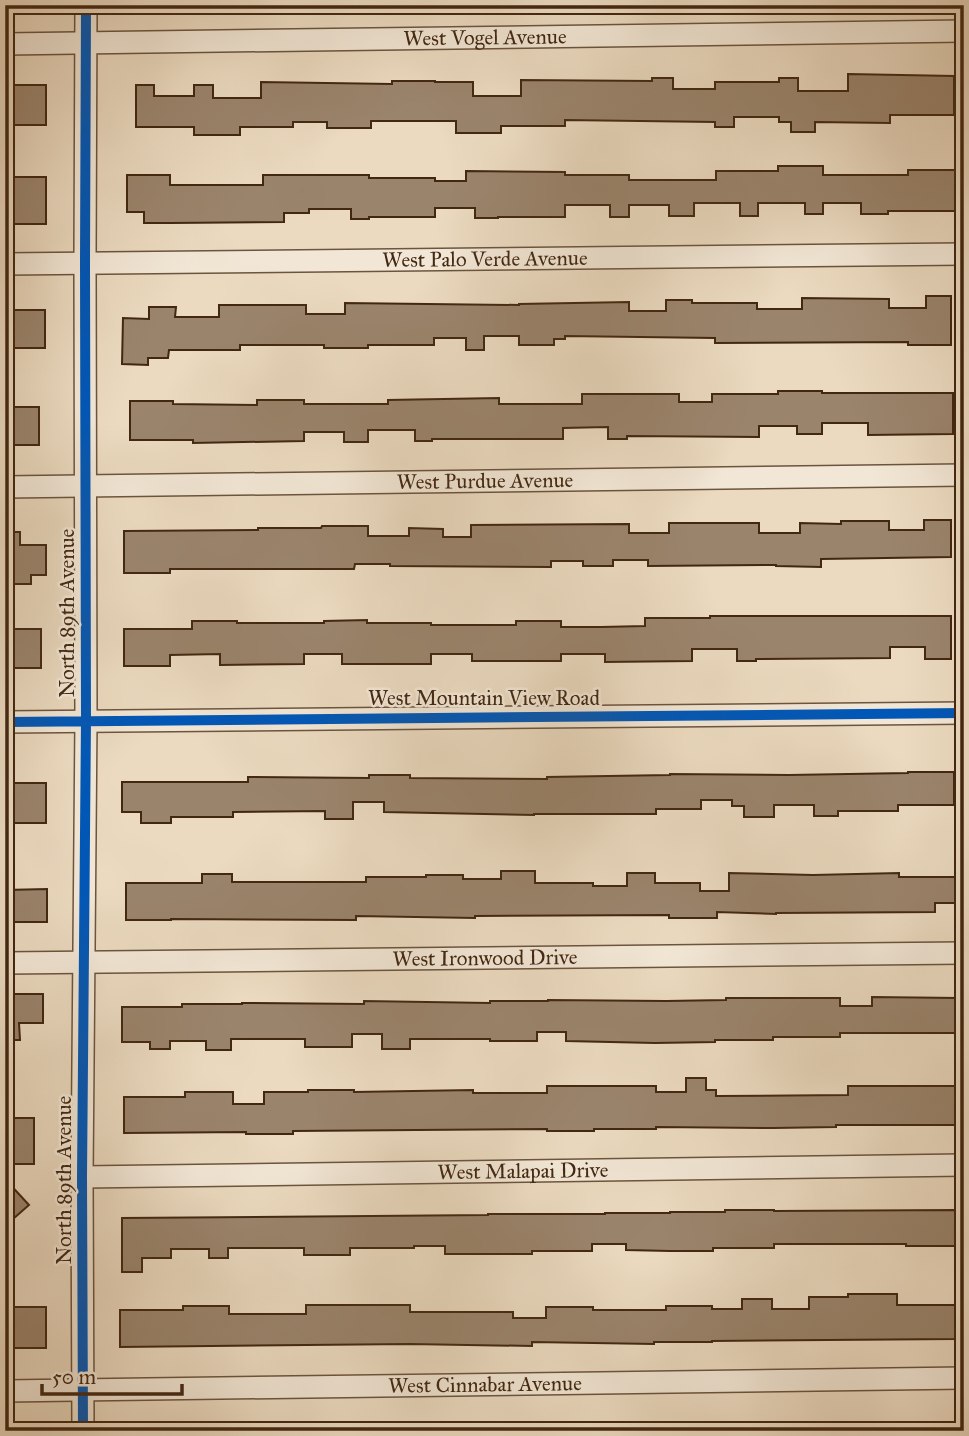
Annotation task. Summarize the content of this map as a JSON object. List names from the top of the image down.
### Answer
{
  "streets": {
    "street": [
      "West Vogel Avenue",
      "West Palo Verde Avenue",
      "West Purdue Avenue",
      "North 89th Avenue",
      "West Mountain View Road",
      "West Ironwood Drive",
      "West Malapai Drive",
      "West Cinnabar Avenue"
    ]
  },
  "crossings": [
    ["West Vogel Avenue", "North 89th Avenue"],
    ["West Palo Verde Avenue", "North 89th Avenue"],
    ["West Purdue Avenue", "North 89th Avenue"],
    ["North 89th Avenue", "West Mountain View Road"],
    ["North 89th Avenue", "West Ironwood Drive"],
    ["North 89th Avenue", "West Malapai Drive"],
    ["North 89th Avenue", "West Cinnabar Avenue"]
  ],
  "scale_bar": "50 m"
}
